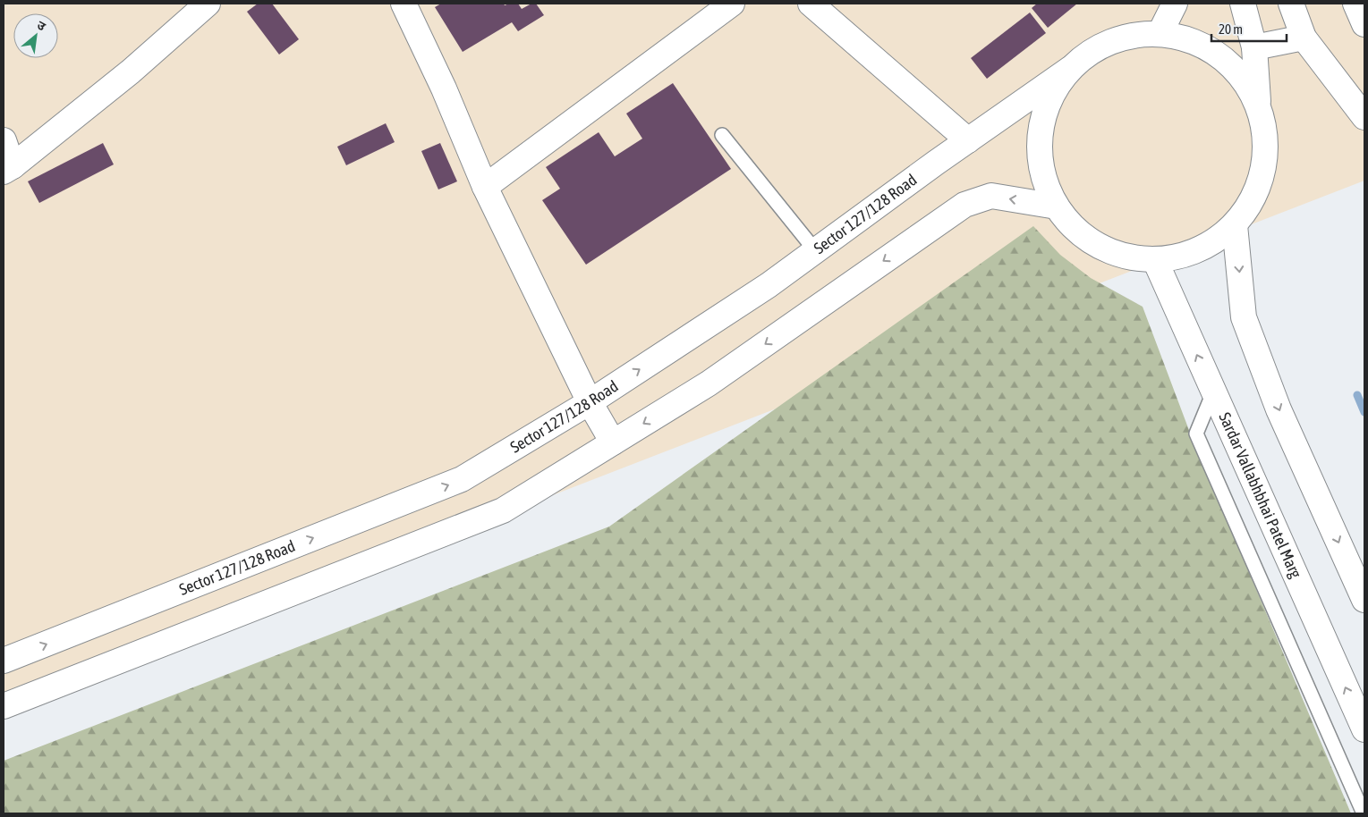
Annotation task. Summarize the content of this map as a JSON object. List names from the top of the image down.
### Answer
{
  "streets": {
    "street": ["Sector 127/128 Road", "Sardar Vallabhbhai Patel Marg"]
  },
  "scale_bar": "20 m",
  "north": "top right"
}
